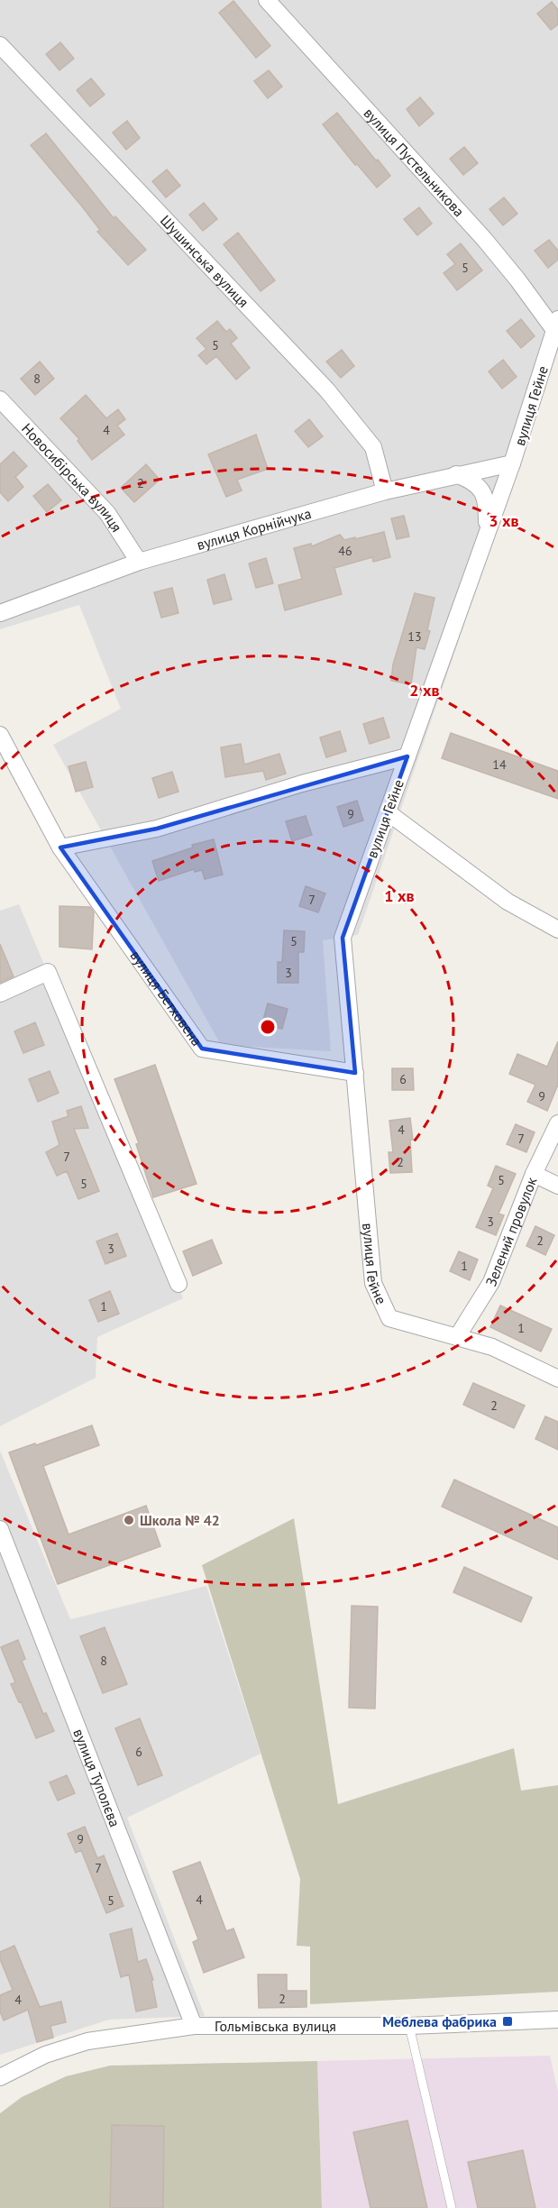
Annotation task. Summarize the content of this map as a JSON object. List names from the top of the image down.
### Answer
{
  "streets": {
    "street": [
      "вулиця Пустельникова",
      "Шушинська вулиця",
      "вулиця Гейне",
      "Новосибірська вулиця",
      "вулиця Корнійчука",
      "вулиця Бетховена",
      "Зелений провулок",
      "вулиця Туполєва",
      "Гольмівська вулиця"
    ]
  },
  "crossings": [
    ["вулиця Пустельникова", "вулиця Гейне"],
    ["Шушинська вулиця", "вулиця Корнійчука"],
    ["вулиця Гейне", "вулиця Корнійчука"],
    ["вулиця Гейне", "вулиця Бетховена"],
    ["вулиця Гейне", "Зелений провулок"],
    ["Новосибірська вулиця", "вулиця Корнійчука"],
    ["вулиця Туполєва", "Гольмівська вулиця"]
  ],
  "places": {
    "other": ["Школа № 42"],
    "transit": ["Меблева фабрика"]
  },
  "house_numbers": [
    "5",
    "5",
    "8",
    "4",
    "2",
    "46",
    "13",
    "14",
    "9",
    "7",
    "5",
    "3",
    "6",
    "9",
    "4",
    "7",
    "7",
    "2",
    "5",
    "5",
    "3",
    "2",
    "3",
    "1",
    "1",
    "1",
    "2",
    "8",
    "6",
    "9",
    "7",
    "4",
    "5",
    "2",
    "4"
  ],
  "rings": ["3 хв", "2 хв", "1 хв"]
}
